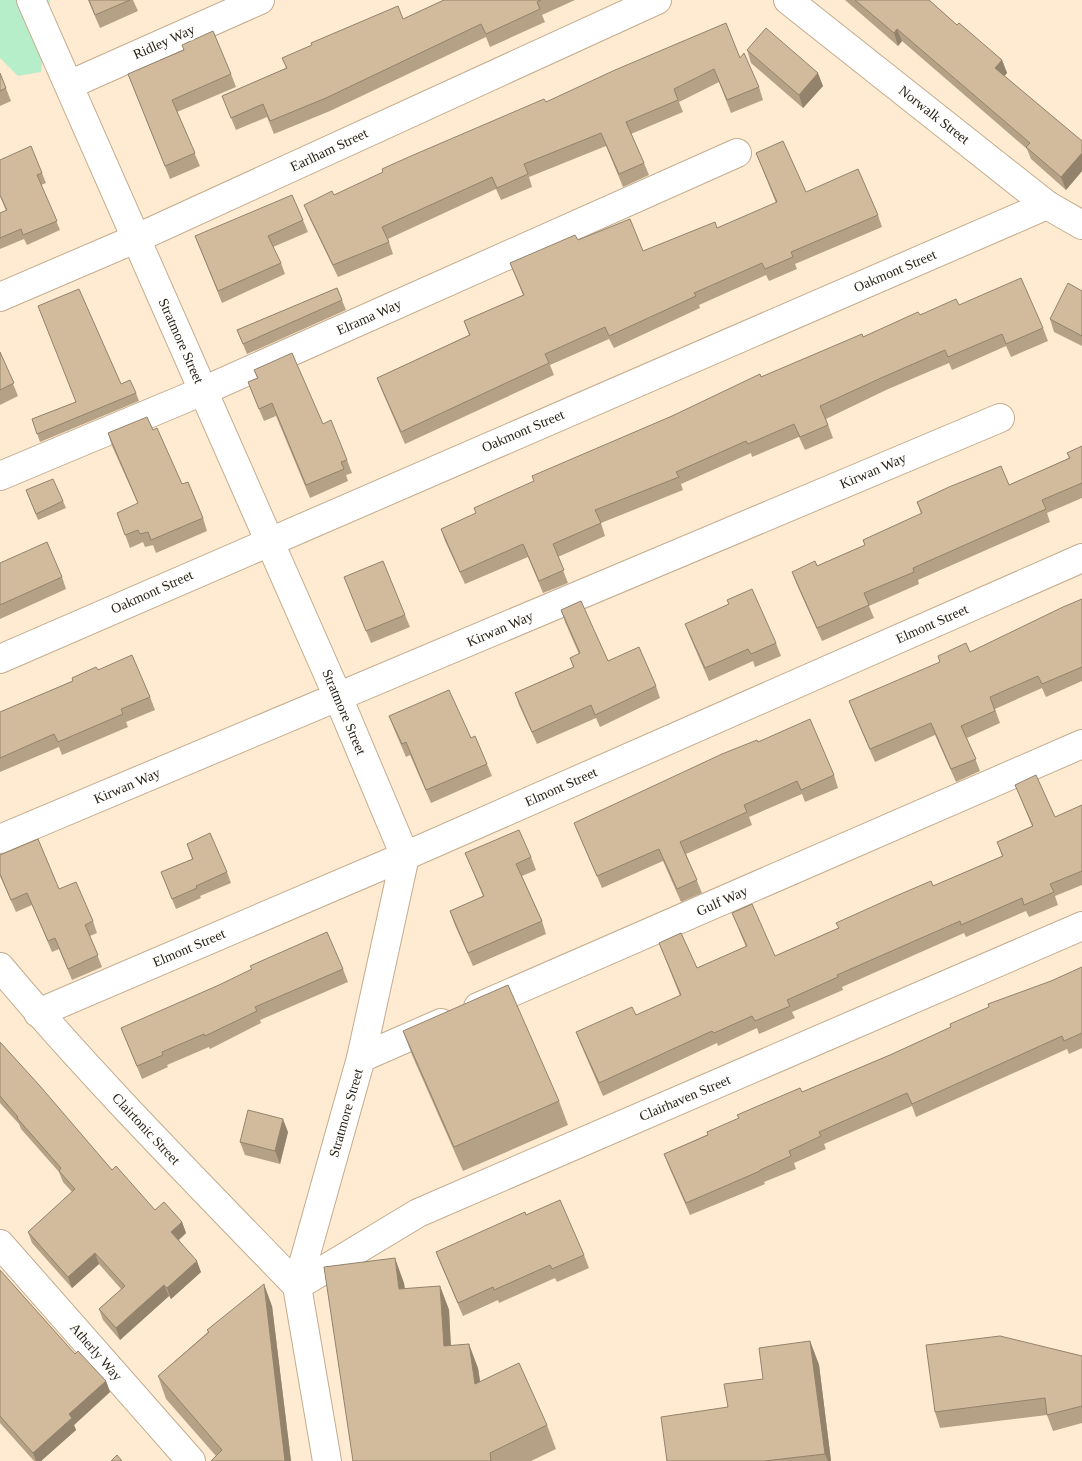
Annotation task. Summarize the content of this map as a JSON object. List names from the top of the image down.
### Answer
{
  "streets": {
    "street": [
      "Ridley Way",
      "Norwalk Street",
      "Earlham Street",
      "Oakmont Street",
      "Elrama Way",
      "Stratmore Street",
      "Kirwan Way",
      "Elmont Street",
      "Gulf Way",
      "Clairhaven Street",
      "Clairtonic Street",
      "Atherly Way"
    ]
  },
  "crossings": [
    ["Ridley Way", "Stratmore Street"],
    ["Norwalk Street", "Oakmont Street"],
    ["Earlham Street", "Stratmore Street"],
    ["Oakmont Street", "Stratmore Street"],
    ["Elrama Way", "Stratmore Street"],
    ["Stratmore Street", "Kirwan Way"],
    ["Stratmore Street", "Elmont Street"],
    ["Stratmore Street", "Gulf Way"],
    ["Stratmore Street", "Clairhaven Street"],
    ["Stratmore Street", "Clairtonic Street"],
    ["Elmont Street", "Clairtonic Street"],
    ["Clairhaven Street", "Clairtonic Street"]
  ]
}
